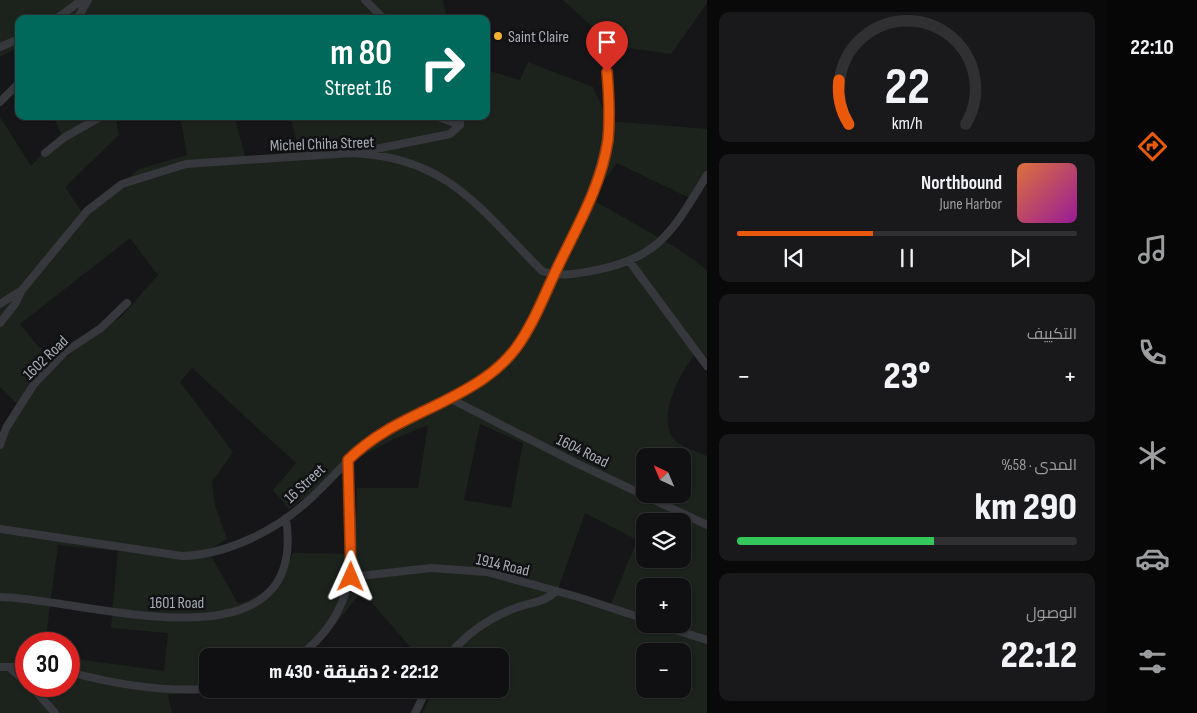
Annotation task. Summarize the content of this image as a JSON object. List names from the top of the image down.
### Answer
{
  "streets": {
    "street": [
      "Michel Chiha Street",
      "1602 Road",
      "1604 Road",
      "16 Street",
      "1914 Road",
      "1601 Road"
    ]
  },
  "crossings": [
    ["Michel Chiha Street", "16 Street"],
    ["1604 Road", "16 Street"],
    ["16 Street", "1601 Road"]
  ],
  "places": ["Saint Claire"],
  "north": "top left",
  "page": {
    "tabs": "22:10",
    "turn": ["80 m", "16 Street"],
    "song": ["Northbound", "June Harbor"],
    "tile": [
      "التكييف",
      ["المدى · 58%", "290 km"],
      ["الوصول", "22:12"]
    ],
    "heat": ["−", "23°", "+"],
    "map_buttons": ["+", "−"],
    "limit": "30",
    "trip": "22:12 · 2 دقيقة · 430 m",
    "gauge": ["22", "km/h"]
  }
}
